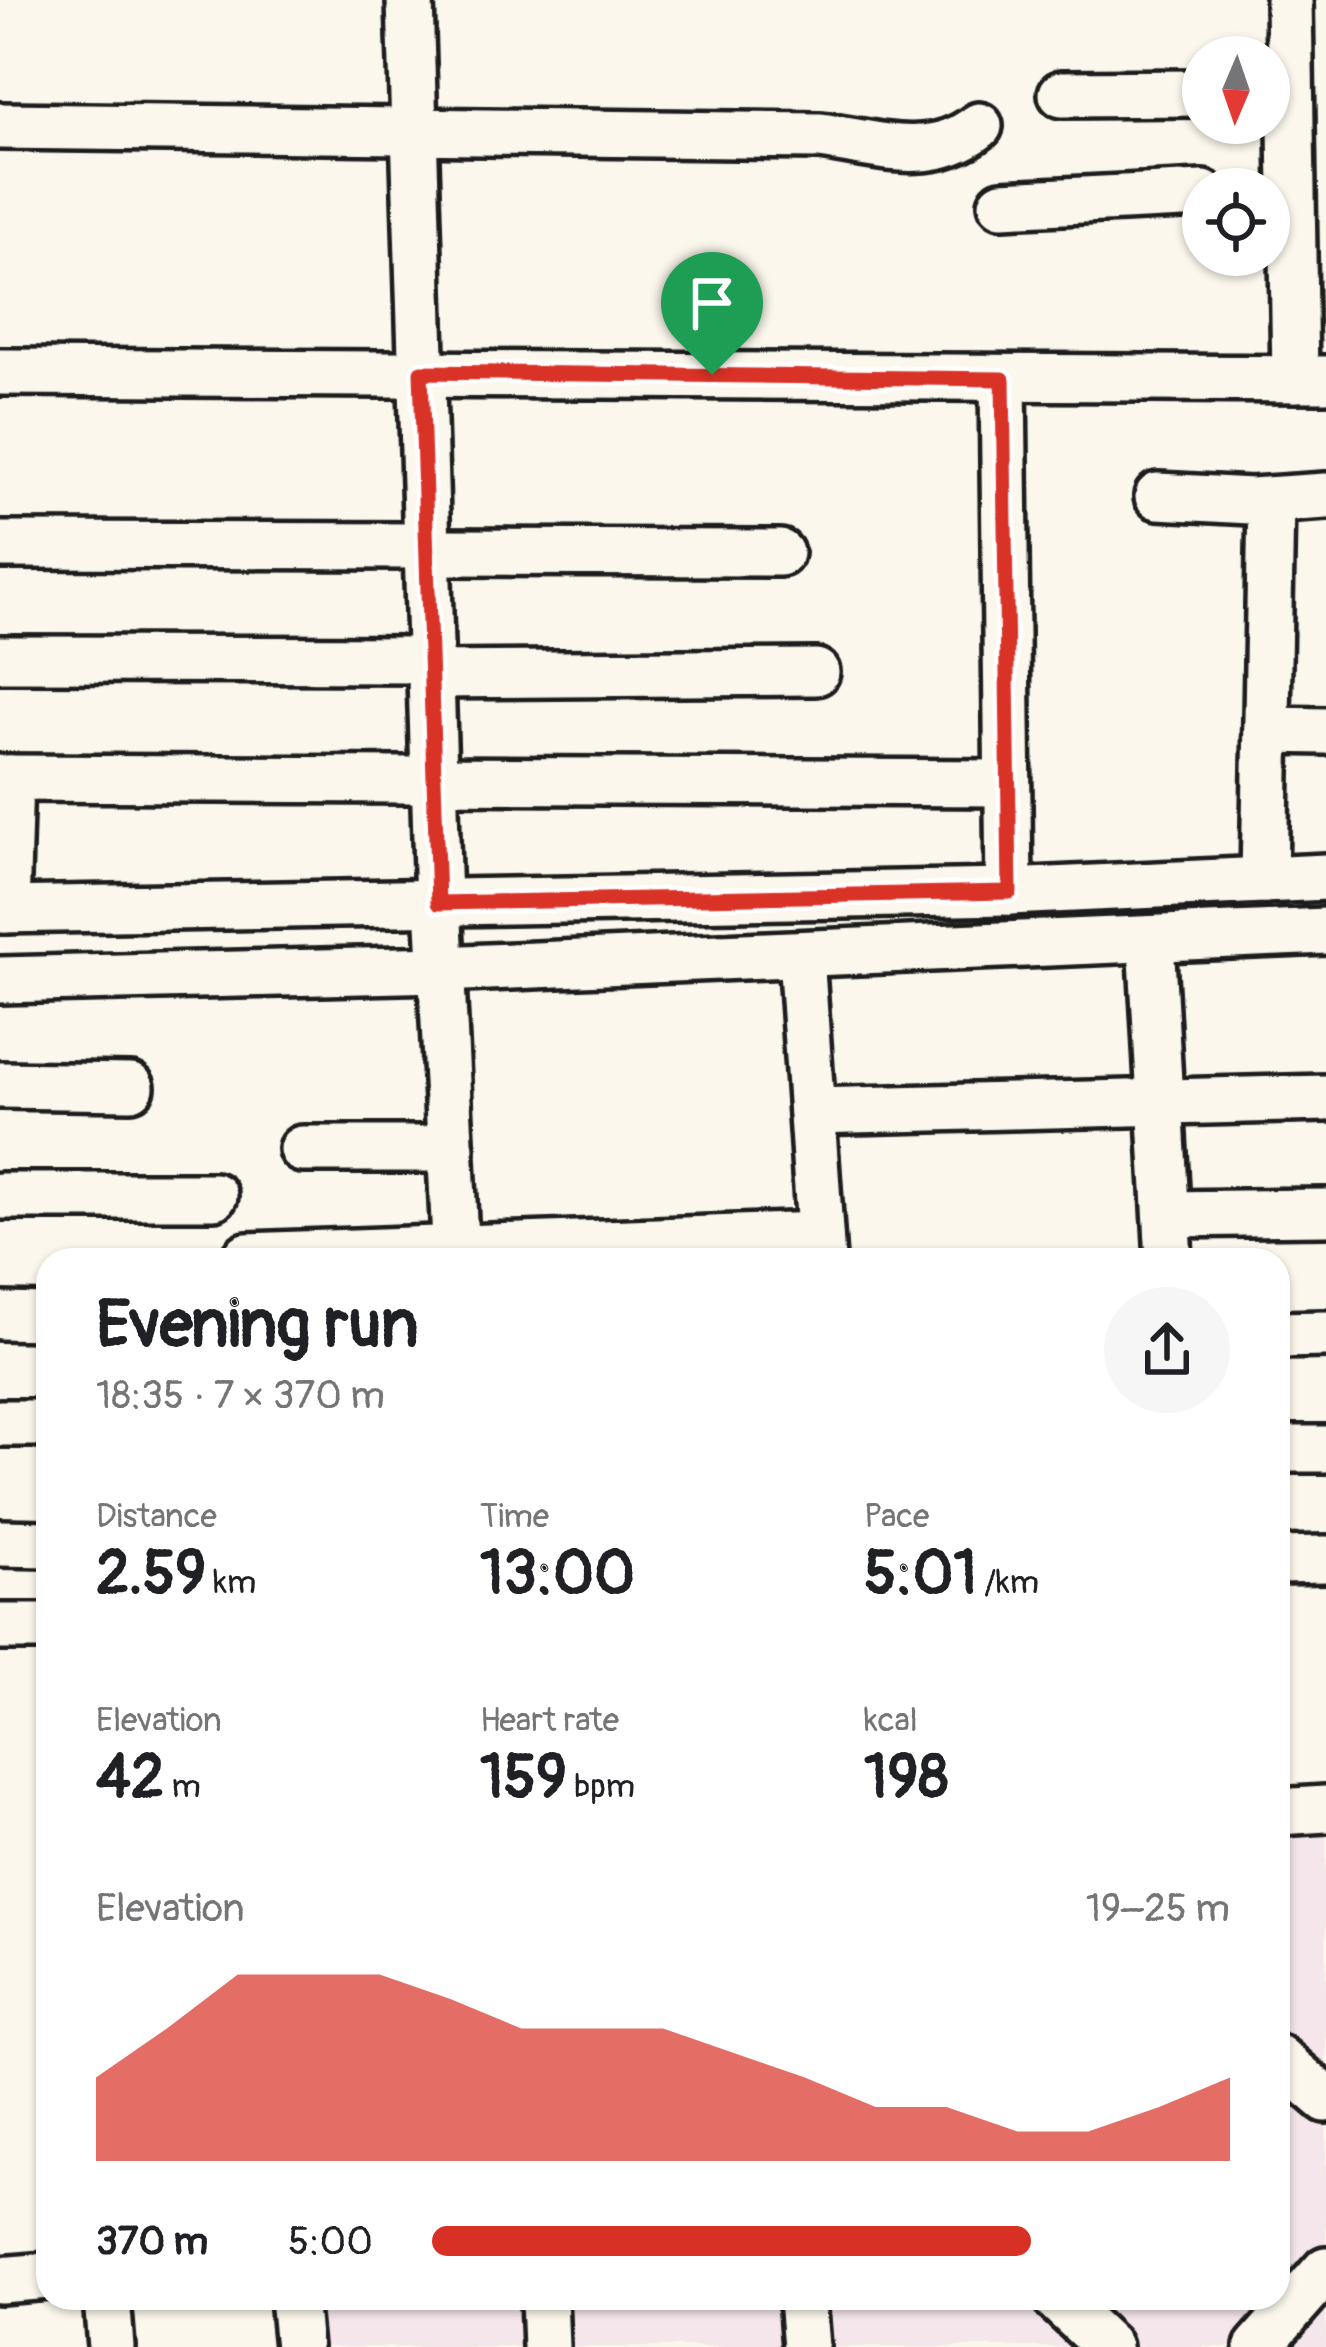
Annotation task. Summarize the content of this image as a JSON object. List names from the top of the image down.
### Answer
{
  "north": "bottom",
  "page": {
    "heading": ["Evening run", "18:35 · 7 × 370 m"],
    "stats": [
      ["Distance", "2.59 km"],
      ["Time", "13:00"],
      ["Pace", "5:01 /km"],
      ["Elevation", "42 m"],
      ["Heart rate", "159 bpm"],
      ["kcal", "198"]
    ],
    "chart": ["Elevation", "19–25 m"],
    "list": [
      {
        "name": "370 m",
        "note": "5:00"
      }
    ]
  }
}
